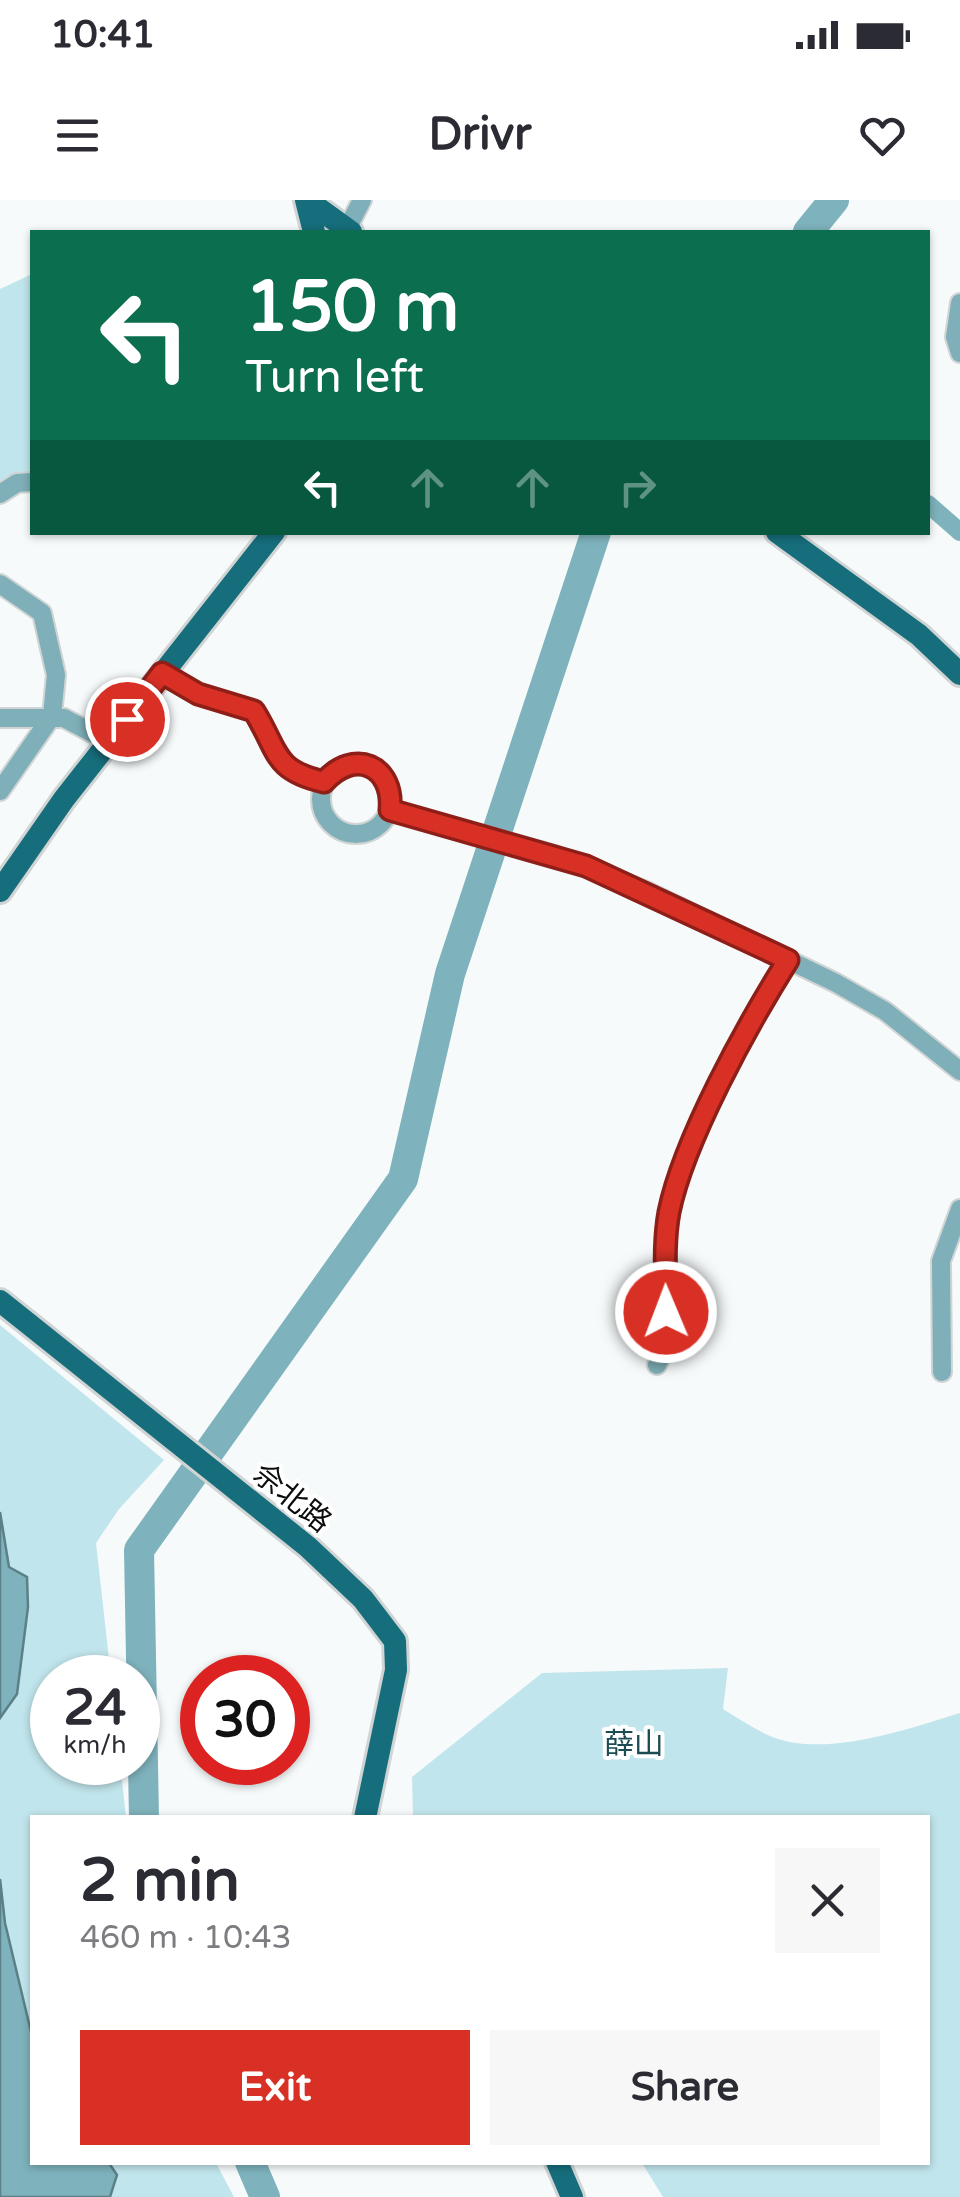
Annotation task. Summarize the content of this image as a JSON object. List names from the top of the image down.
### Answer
{
  "streets": {
    "main road": ["佘北路"]
  },
  "parks": ["薛山"],
  "page": {
    "status": "10:41",
    "header": "Drivr",
    "turn": ["150 m", "Turn left"],
    "speed": "24 km/h",
    "limit": "30",
    "heading": ["2 min", "460 m · 10:43"],
    "buttons": ["Exit", "Share"]
  }
}
